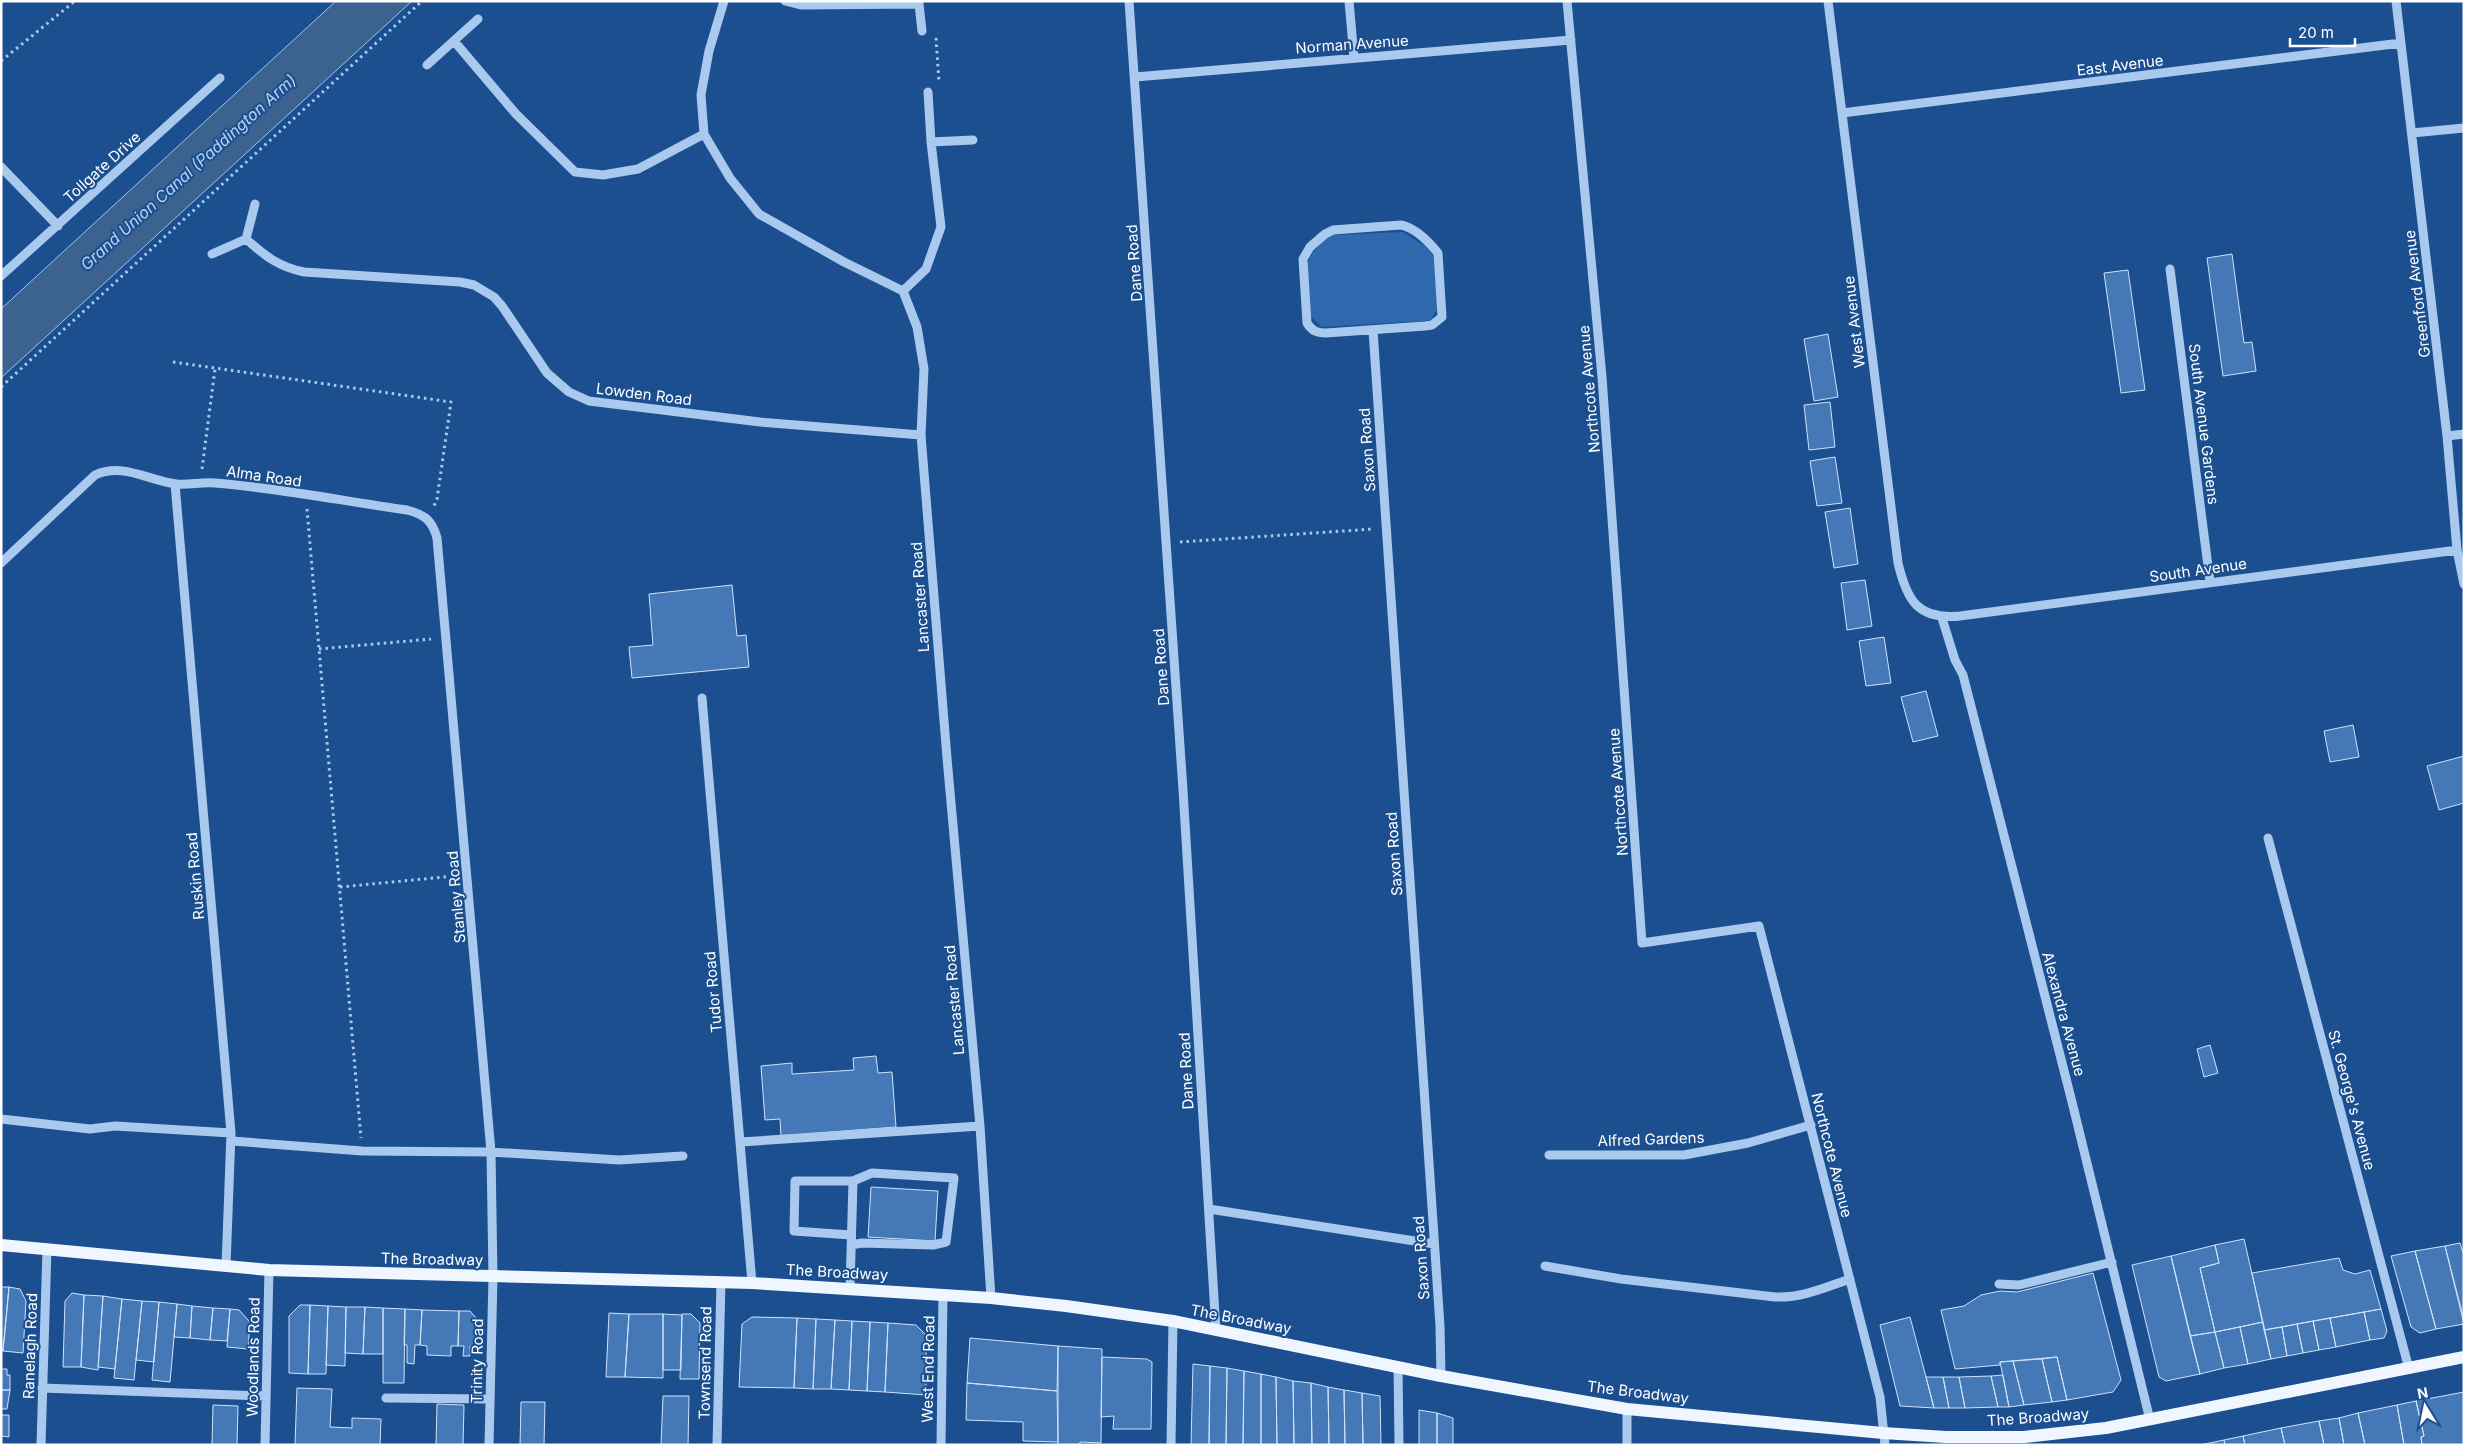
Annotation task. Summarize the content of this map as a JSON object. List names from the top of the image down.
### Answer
{
  "streets": {
    "main road": ["The Broadway"],
    "street": [
      "Norman Avenue",
      "East Avenue",
      "Tollgate Drive",
      "Dane Road",
      "Greenford Avenue",
      "West Avenue",
      "Northcote Avenue",
      "Lowden Road",
      "South Avenue Gardens",
      "Saxon Road",
      "Alma Road",
      "South Avenue",
      "Lancaster Road",
      "Ruskin Road",
      "Stanley Road",
      "Tudor Road",
      "Alexandra Avenue",
      "St. George's Avenue",
      "Alfred Gardens",
      "Ranelagh Road",
      "Woodlands Road",
      "Trinity Road",
      "Townsend Road",
      "West End Road"
    ]
  },
  "crossings": [
    ["Norman Avenue", "Dane Road"],
    ["Norman Avenue", "Northcote Avenue"],
    ["East Avenue", "Greenford Avenue"],
    ["East Avenue", "West Avenue"],
    ["Dane Road", "The Broadway"],
    ["Greenford Avenue", "South Avenue"],
    ["West Avenue", "South Avenue"],
    ["West Avenue", "Alexandra Avenue"],
    ["Northcote Avenue", "Alfred Gardens"],
    ["Northcote Avenue", "The Broadway"],
    ["Lowden Road", "Lancaster Road"],
    ["South Avenue Gardens", "South Avenue"],
    ["Saxon Road", "The Broadway"],
    ["Alma Road", "Ruskin Road"],
    ["Alma Road", "Stanley Road"],
    ["South Avenue", "Alexandra Avenue"],
    ["Lancaster Road", "The Broadway"],
    ["Ruskin Road", "The Broadway"],
    ["Stanley Road", "The Broadway"],
    ["Stanley Road", "Trinity Road"],
    ["Tudor Road", "The Broadway"],
    ["Alexandra Avenue", "The Broadway"],
    ["St. George's Avenue", "The Broadway"],
    ["The Broadway", "Ranelagh Road"],
    ["The Broadway", "Woodlands Road"],
    ["The Broadway", "Trinity Road"],
    ["The Broadway", "Townsend Road"],
    ["The Broadway", "West End Road"]
  ],
  "water": ["Grand Union Canal (Paddington Arm)"],
  "scale_bar": "20 m",
  "north": "top"
}
